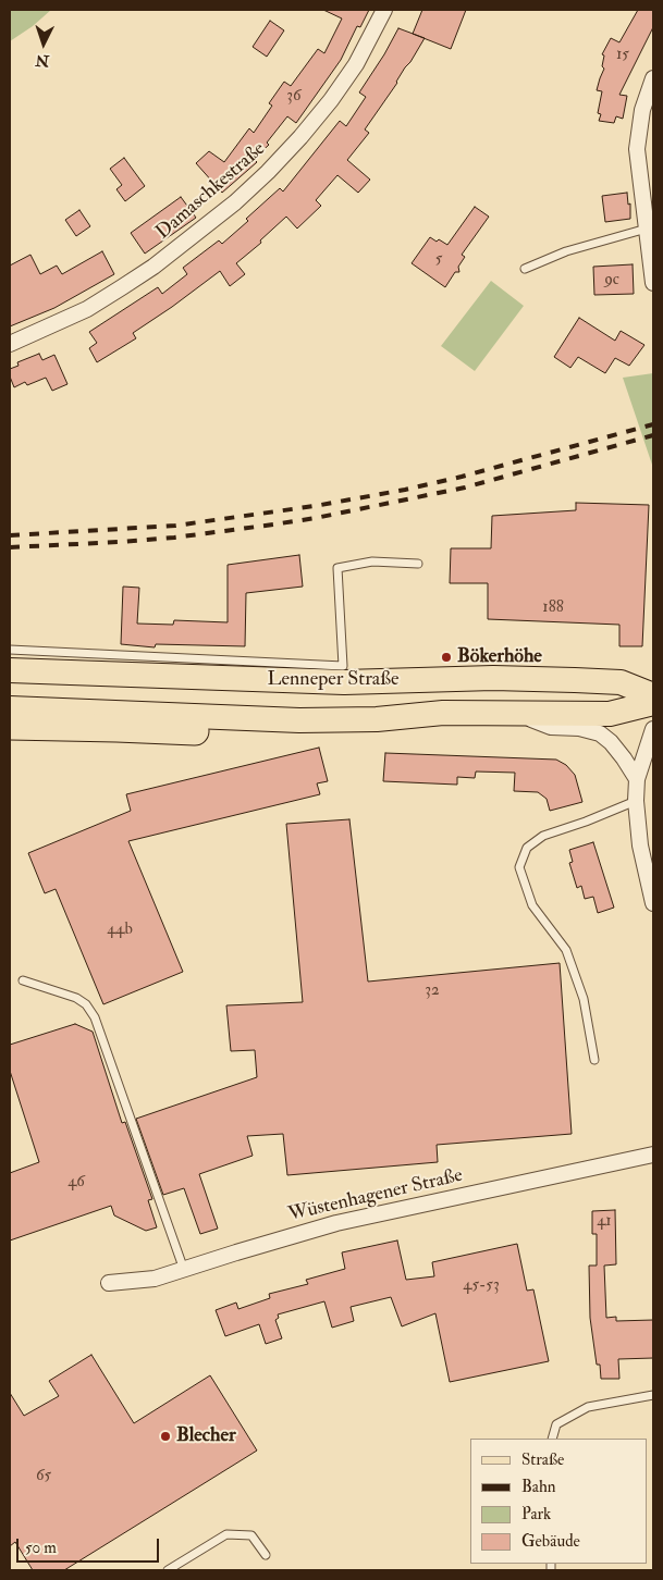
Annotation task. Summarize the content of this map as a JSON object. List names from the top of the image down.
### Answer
{
  "streets": {
    "main road": ["Lenneper Straße"],
    "street": ["Damaschkestraße", "Wüstenhagener Straße"]
  },
  "places": ["Bökerhöhe", "Blecher"],
  "house_numbers": [
    "15",
    "36",
    "5",
    "9c",
    "188",
    "44b",
    "32",
    "46",
    "41",
    "45-53",
    "65"
  ],
  "legend": [
    "Straße",
    "Bahn",
    "Park",
    "Gebäude"
  ],
  "scale_bar": "50 m",
  "north": "bottom"
}
